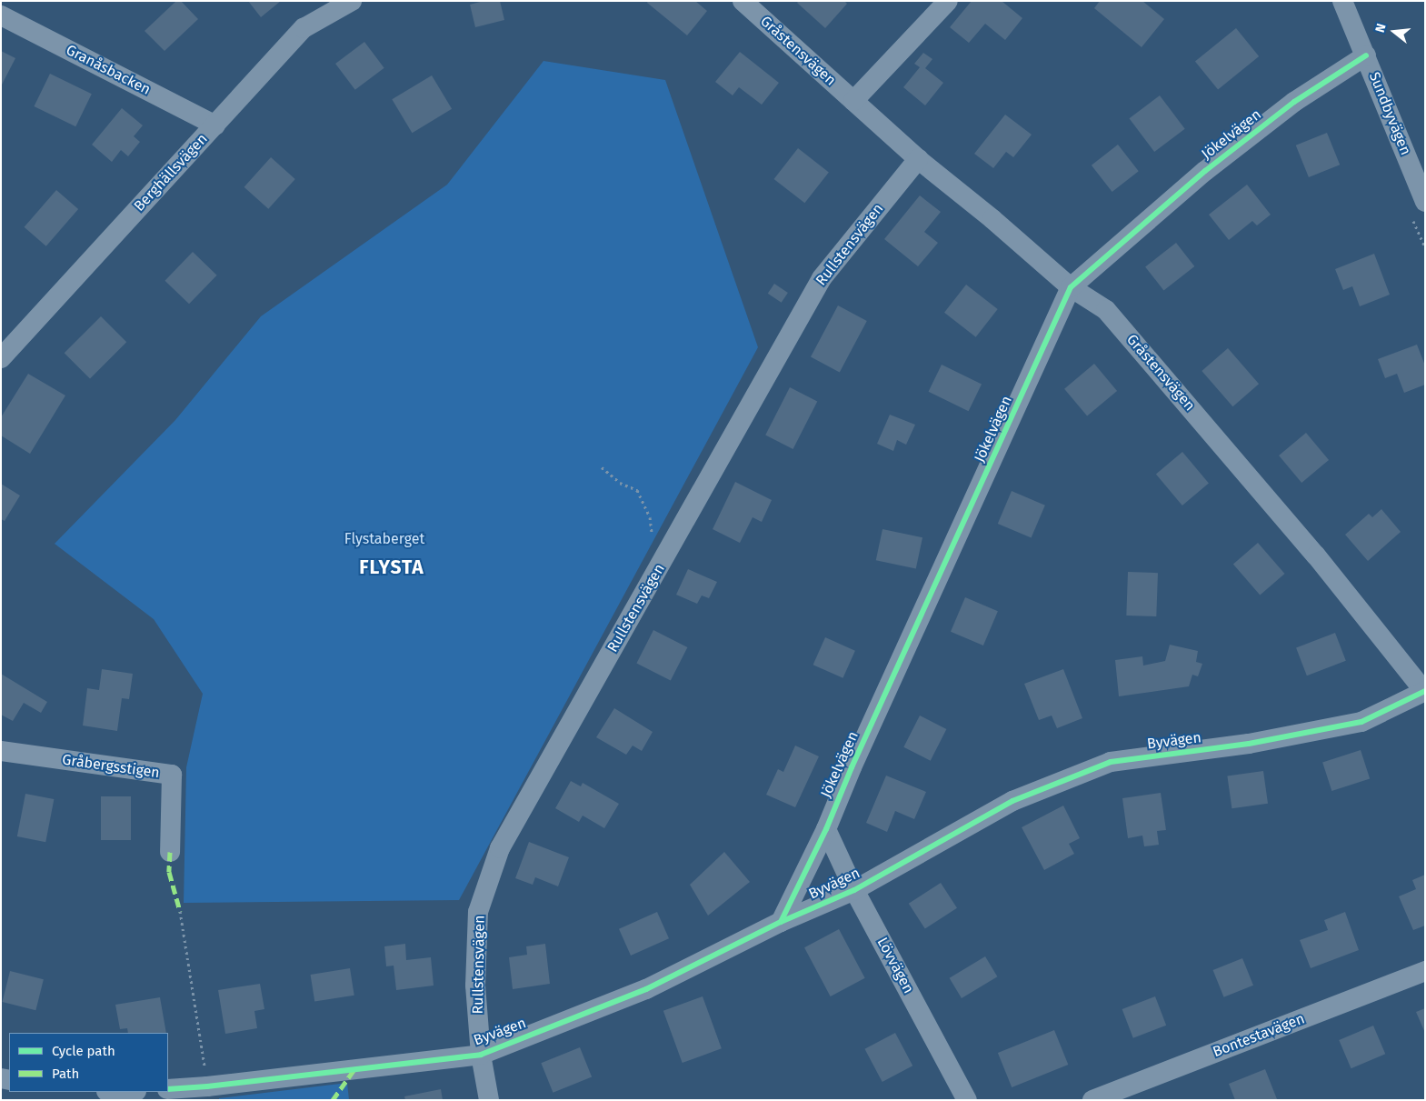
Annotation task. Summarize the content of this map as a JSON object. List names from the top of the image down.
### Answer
{
  "streets": {
    "street": [
      "Gråstensvägen",
      "Granåsbacken",
      "Sundbyvägen",
      "Jökelvägen",
      "Berghällsvägen",
      "Rullstensvägen",
      "Byvägen",
      "Gråbergsstigen",
      "Lövvägen",
      "Bontestavägen"
    ]
  },
  "crossings": [
    ["Gråstensvägen", "Jökelvägen"],
    ["Gråstensvägen", "Rullstensvägen"],
    ["Gråstensvägen", "Byvägen"],
    ["Granåsbacken", "Berghällsvägen"],
    ["Sundbyvägen", "Jökelvägen"],
    ["Jökelvägen", "Byvägen"],
    ["Jökelvägen", "Lövvägen"],
    ["Rullstensvägen", "Byvägen"],
    ["Byvägen", "Lövvägen"]
  ],
  "districts": ["FLYSTA"],
  "parks": ["Flystaberget"],
  "legend": ["Cycle path", "Path"],
  "north": "left"
}
